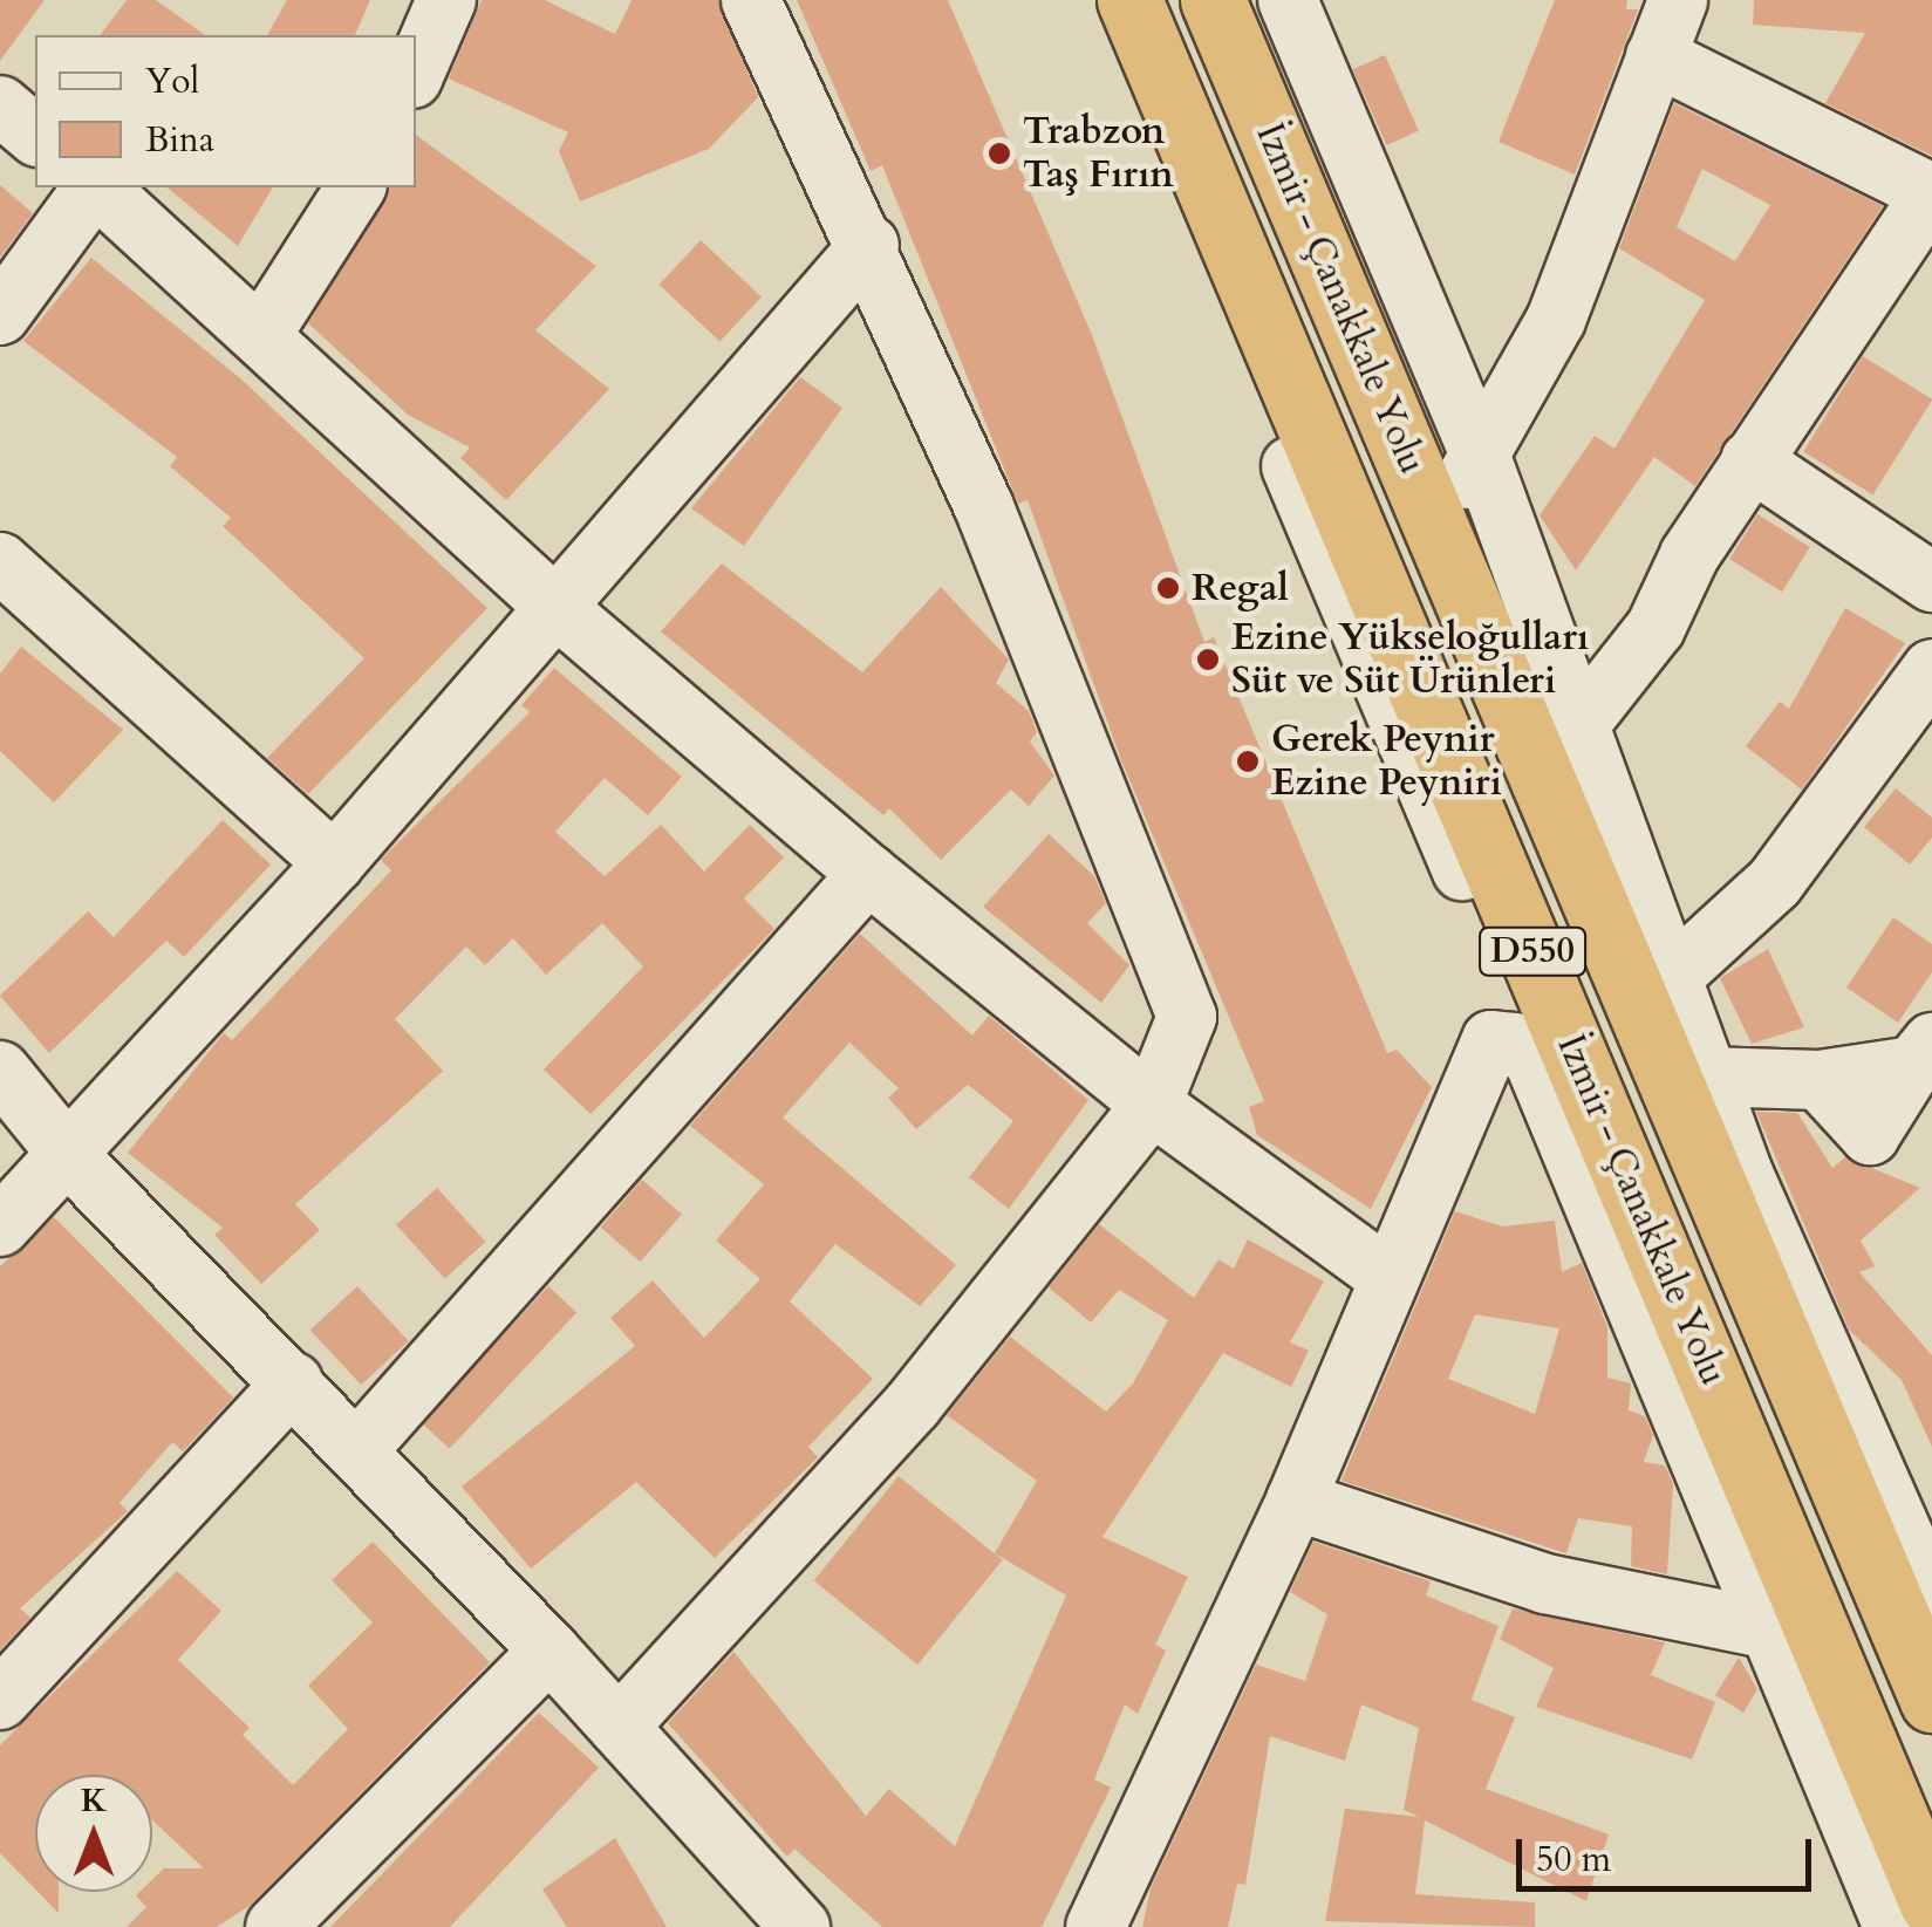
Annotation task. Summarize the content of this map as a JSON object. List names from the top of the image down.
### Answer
{
  "streets": {
    "highway": ["İzmir - Çanakkale Yolu", "D550"]
  },
  "places": [
    "Trabzon Taş Fırın",
    "Regal",
    "Ezine Yükseloğulları Süt ve Süt Ürünleri",
    "Gerek Peynir Ezine Peyniri"
  ],
  "legend": ["Yol", "Bina"],
  "scale_bar": "50 m",
  "north": "top"
}
